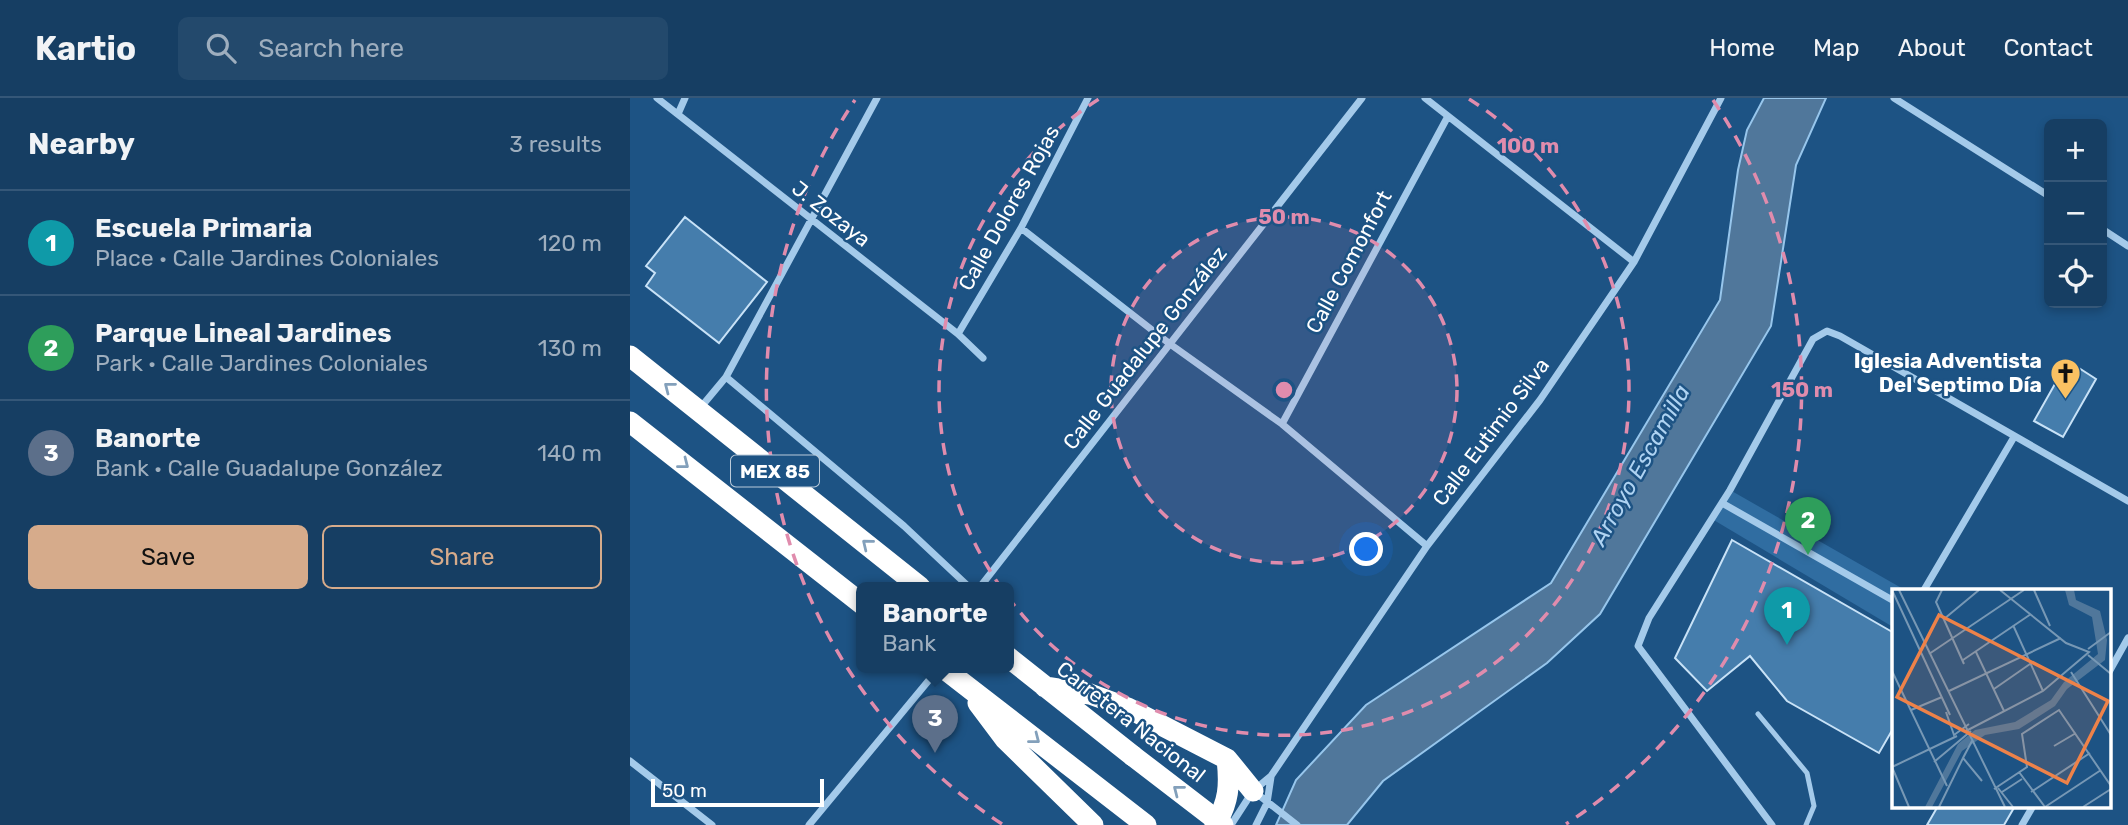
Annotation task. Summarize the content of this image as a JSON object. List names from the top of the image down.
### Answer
{
  "streets": {
    "highway": ["MEX 85", "Carretera Nacional"],
    "street": [
      "Calle Dolores Rojas",
      "J. Zozaya",
      "Calle Comonfort",
      "Calle Guadalupe González",
      "Calle Eutimio Silva"
    ]
  },
  "crossings": [
    ["Calle Dolores Rojas", "J. Zozaya"]
  ],
  "water": ["Arroyo Escamilla"],
  "places": {
    "church": ["Iglesia Adventista Del Septimo Día"]
  },
  "scale_bar": "50 m",
  "page": {
    "header": "Kartio",
    "search": "Search here",
    "nav": [
      "Home",
      "Map",
      "About",
      "Contact"
    ],
    "heading": ["Nearby", "3 results"],
    "map_buttons": ["+", "−"],
    "list": [
      {
        "mark": "1",
        "name": "Escuela Primaria",
        "note": "Place · Calle Jardines Coloniales",
        "value": "120 m"
      },
      {
        "mark": "2",
        "name": "Parque Lineal Jardines",
        "note": "Park · Calle Jardines Coloniales",
        "value": "130 m"
      },
      {
        "mark": "3",
        "name": "Banorte",
        "note": "Bank · Calle Guadalupe González",
        "value": "140 m"
      }
    ],
    "pins": ["2", "1", "3"],
    "buttons": ["Save", "Share"],
    "popup": ["Banorte", "Bank"],
    "scale": "50 m"
  },
  "rings": ["100 m", "50 m", "150 m"]
}
